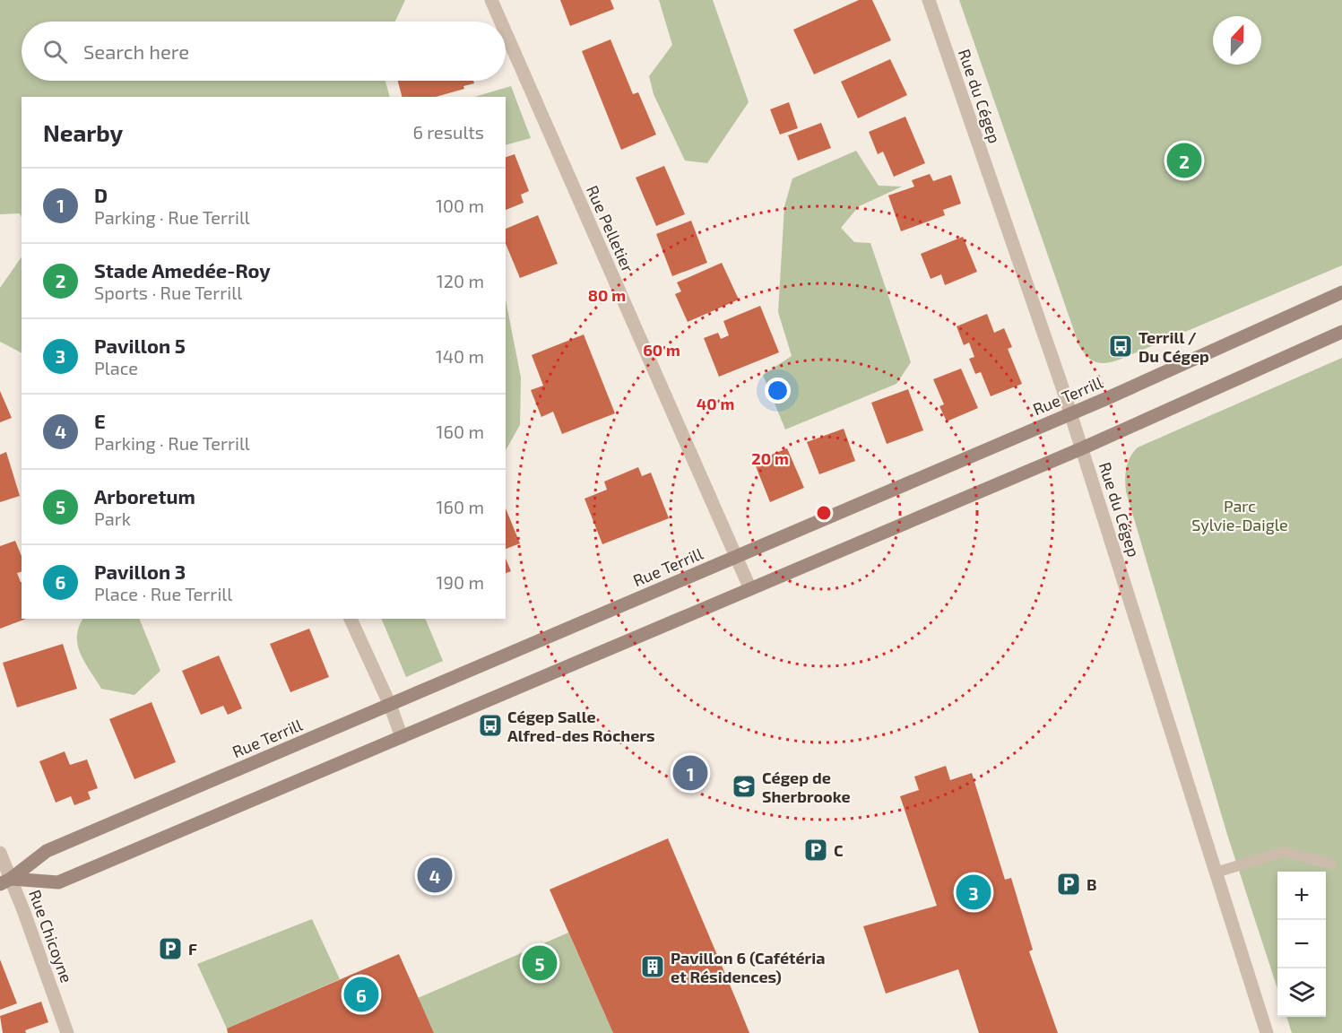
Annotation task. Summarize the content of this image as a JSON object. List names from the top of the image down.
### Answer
{
  "streets": {
    "street": [
      "Rue du Cégep",
      "Rue Pelletier",
      "Rue Terrill",
      "Rue Chicoyne"
    ]
  },
  "crossings": [
    ["Rue du Cégep", "Rue Terrill"],
    ["Rue Pelletier", "Rue Terrill"],
    ["Rue Terrill", "Rue Chicoyne"]
  ],
  "parks": ["Parc Sylvie-Daigle"],
  "places": {
    "bus stop": ["Terrill / Du Cégep", "Cégep Salle Alfred-des Rochers"],
    "school or university": ["Cégep de Sherbrooke"],
    "parking": ["C", "B", "F"],
    "building": ["Pavillon 6 (Cafétéria et Résidences)"]
  },
  "north": "top",
  "page": {
    "search": "Search here",
    "heading": ["Nearby", "6 results"],
    "pins": [
      "2",
      "1",
      "4",
      "3",
      "5",
      "6"
    ],
    "list": [
      {
        "mark": "1",
        "name": "D",
        "note": "Parking · Rue Terrill",
        "value": "100 m"
      },
      {
        "mark": "2",
        "name": "Stade Amedée-Roy",
        "note": "Sports · Rue Terrill",
        "value": "120 m"
      },
      {
        "mark": "3",
        "name": "Pavillon 5",
        "note": "Place",
        "value": "140 m"
      },
      {
        "mark": "4",
        "name": "E",
        "note": "Parking · Rue Terrill",
        "value": "160 m"
      },
      {
        "mark": "5",
        "name": "Arboretum",
        "note": "Park",
        "value": "160 m"
      },
      {
        "mark": "6",
        "name": "Pavillon 3",
        "note": "Place · Rue Terrill",
        "value": "190 m"
      }
    ],
    "map_buttons": ["+", "−"]
  },
  "rings": [
    "80 m",
    "60 m",
    "40 m",
    "20 m"
  ]
}
